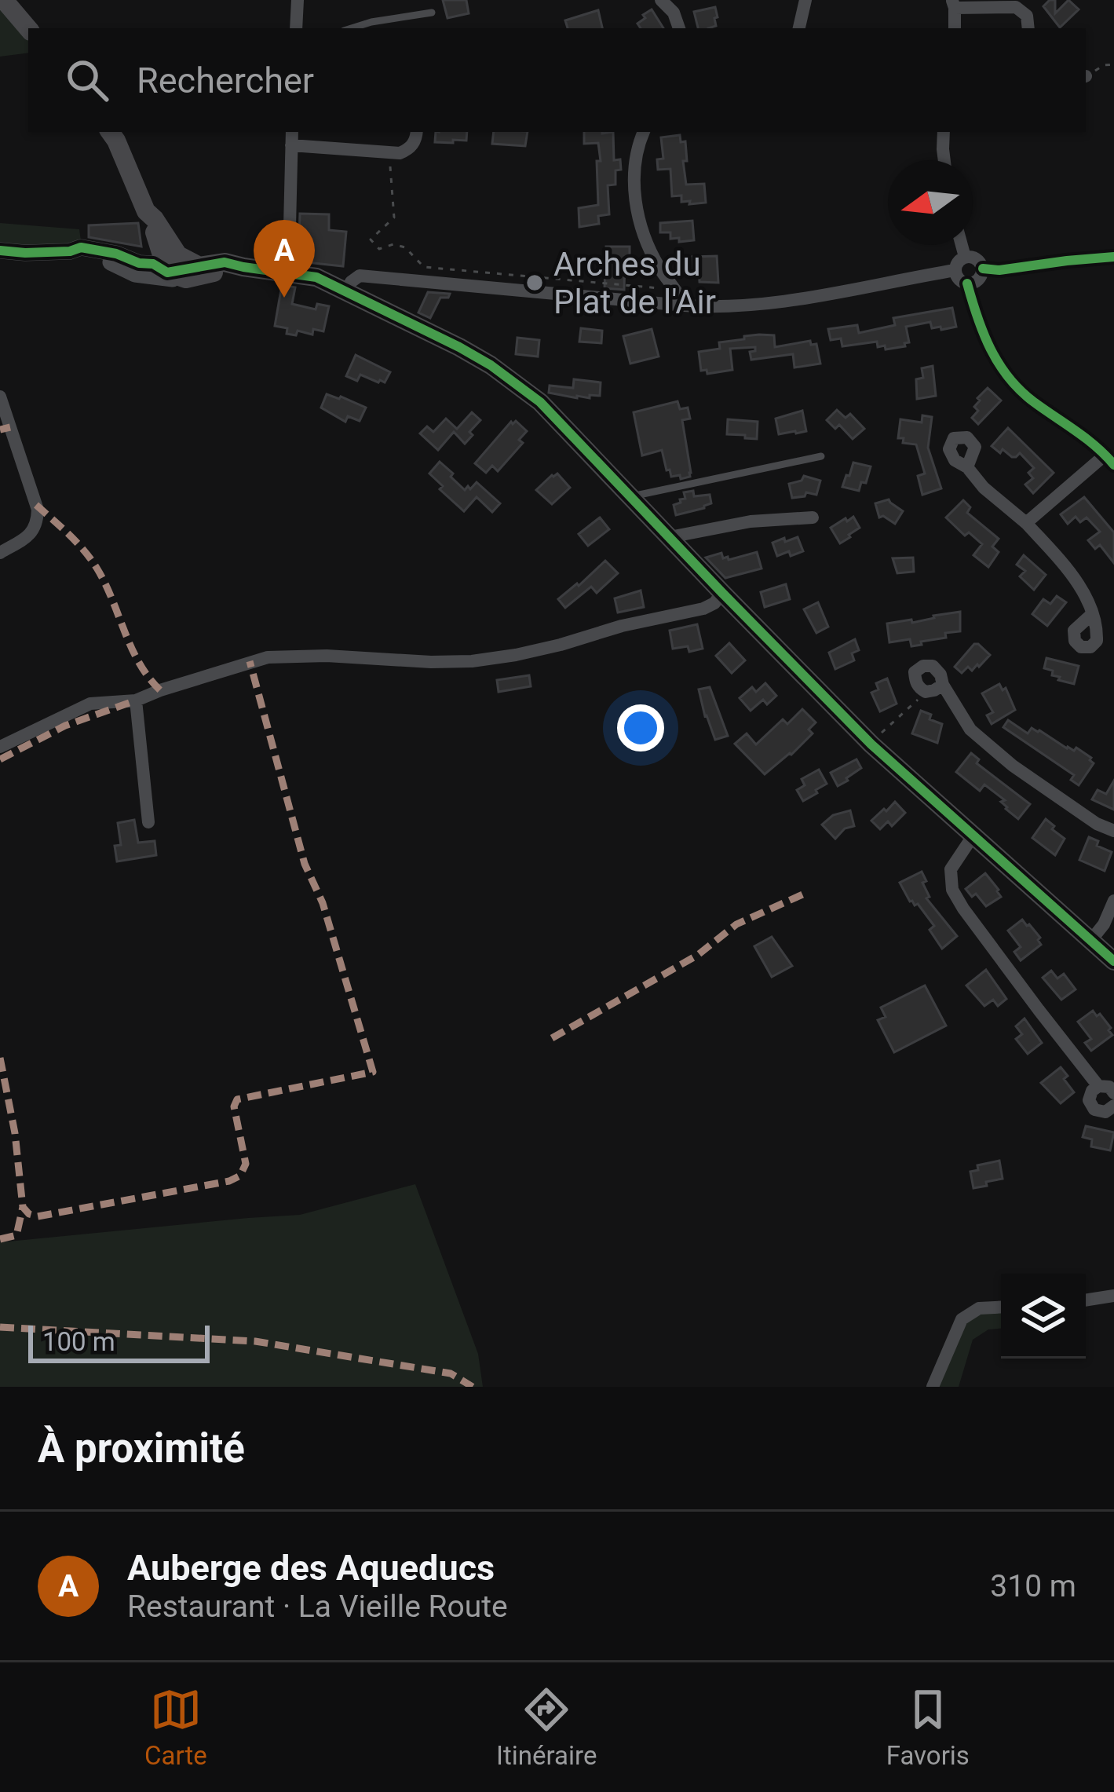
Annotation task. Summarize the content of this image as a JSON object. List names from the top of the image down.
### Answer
{
  "places": ["Arches du Plat de l'Air"],
  "scale_bar": "100 m",
  "north": "left",
  "page": {
    "search": "Rechercher",
    "pins": "A",
    "scale": "100 m",
    "heading": "À proximité",
    "list": [
      {
        "mark": "A",
        "name": "Auberge des Aqueducs",
        "note": "Restaurant · La Vieille Route",
        "value": "310 m"
      }
    ],
    "nav": ["Carte", "Itinéraire", "Favoris"]
  }
}
